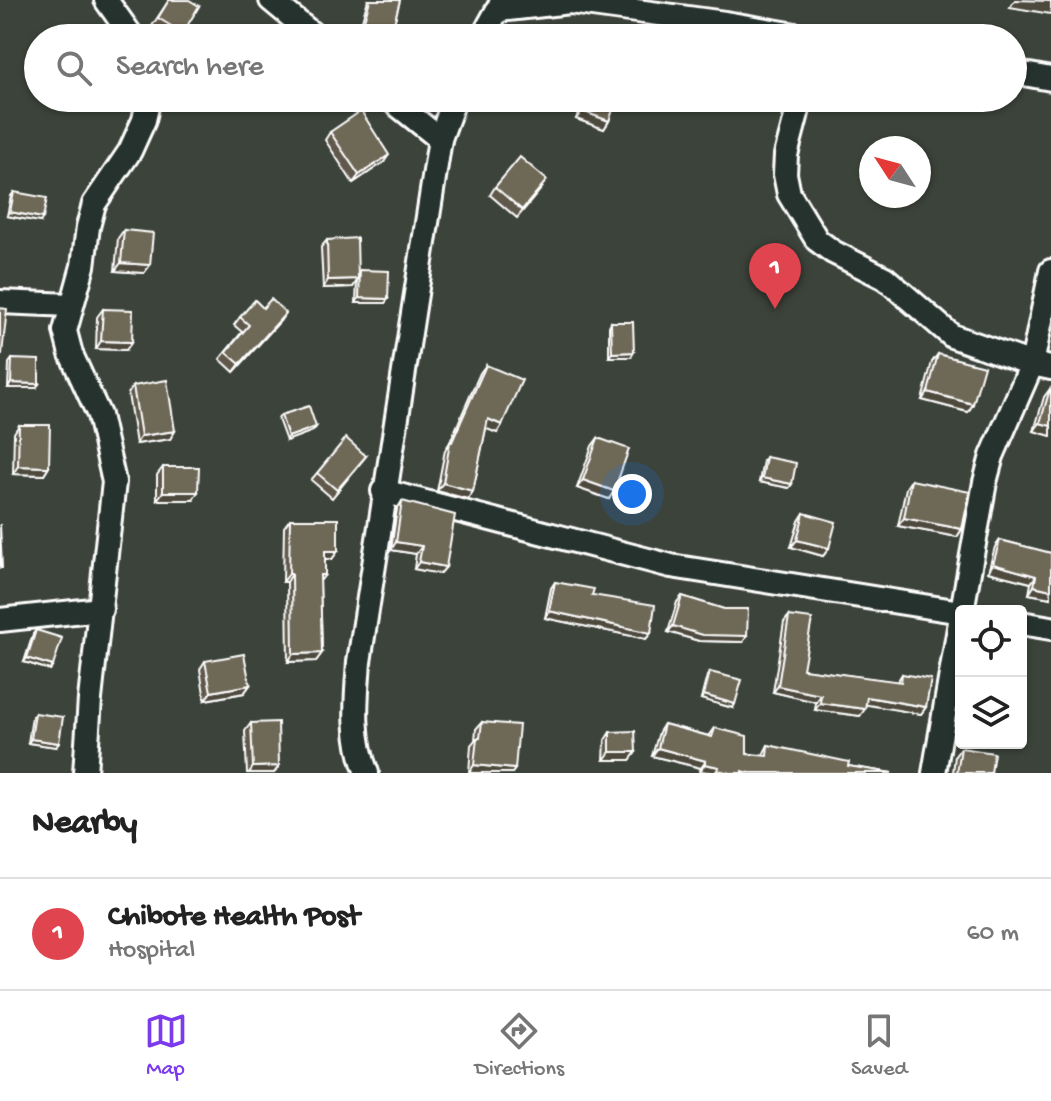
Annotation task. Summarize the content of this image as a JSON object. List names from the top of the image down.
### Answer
{
  "north": "top left",
  "page": {
    "search": "Search here",
    "pins": "1",
    "heading": "Nearby",
    "list": [
      {
        "mark": "1",
        "name": "Chibote Health Post",
        "note": "Hospital",
        "value": "60 m"
      }
    ],
    "nav": ["Map", "Directions", "Saved"]
  }
}
